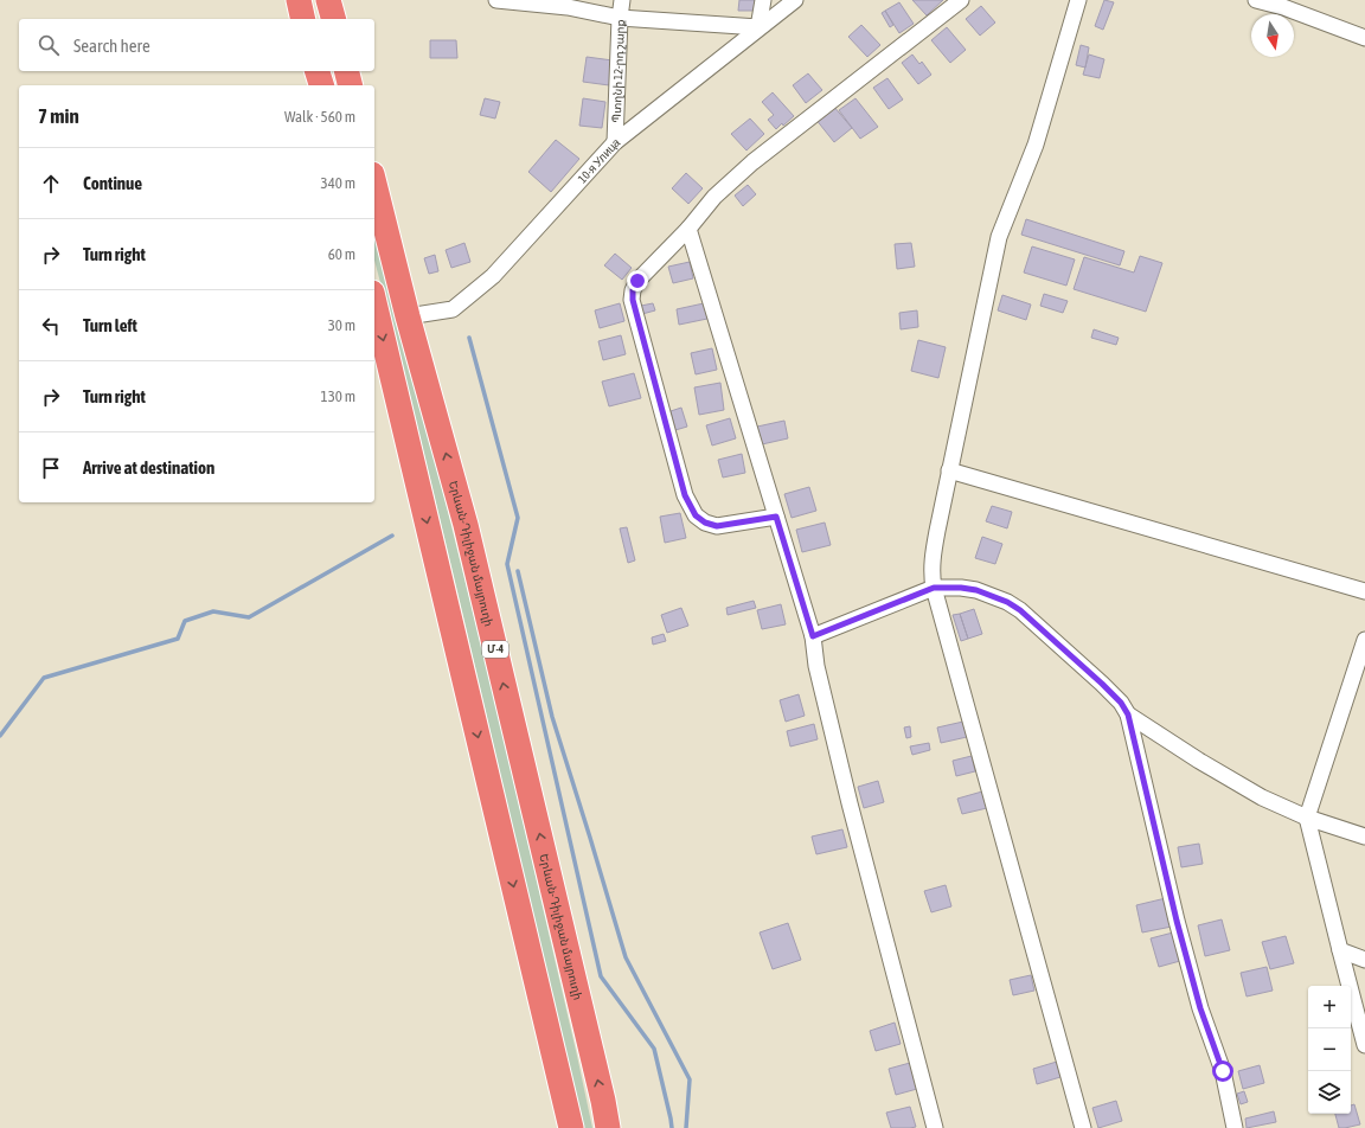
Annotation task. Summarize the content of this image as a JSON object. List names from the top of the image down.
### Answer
{
  "streets": {
    "highway": ["Երևան-Դիլիջան մայրուղի", "Մ-4"],
    "street": ["Պտղնի 12-րդ շարք", "10-я Улица"]
  },
  "crossings": [
    ["Պտղնի 12-րդ շարք", "10-я Улица"],
    ["10-я Улица", "Երևան-Դիլիջան մայրուղի"]
  ],
  "north": "bottom",
  "page": {
    "search": "Search here",
    "heading": ["7 min", "Walk · 560 m"],
    "list": [
      ["Continue", "340 m"],
      ["Turn right", "60 m"],
      ["Turn left", "30 m"],
      ["Turn right", "130 m"],
      "Arrive at destination"
    ],
    "map_buttons": ["+", "−"]
  }
}
